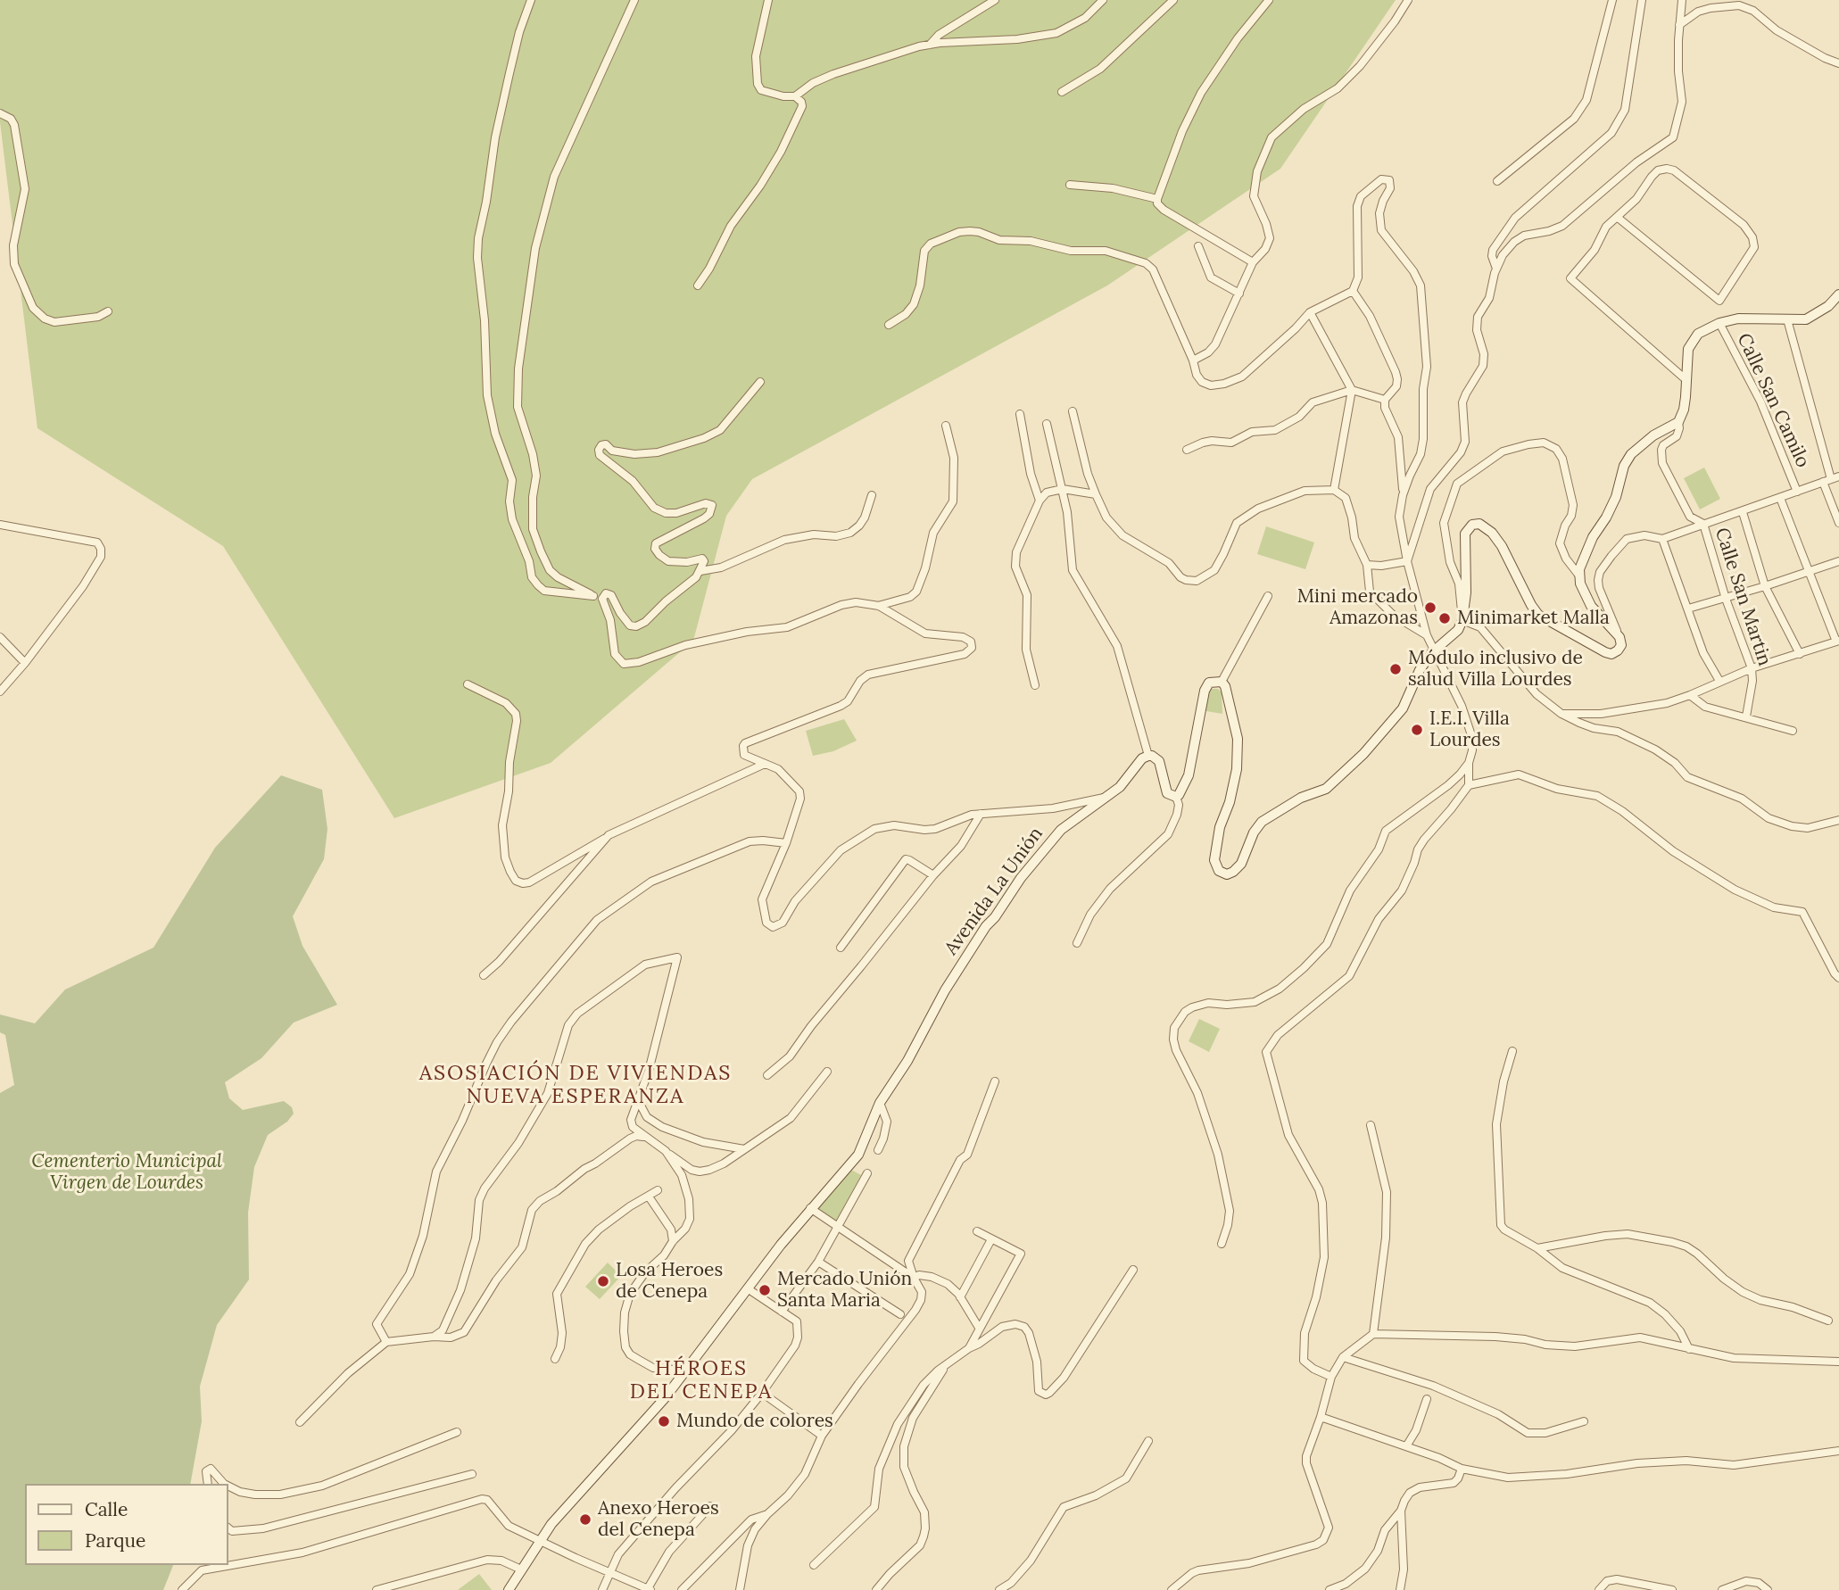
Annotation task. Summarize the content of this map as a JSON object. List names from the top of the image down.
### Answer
{
  "streets": {
    "main road": ["Avenida La Unión"],
    "street": ["Calle San Camilo", "Calle San Martin"]
  },
  "districts": ["ASOSIACIÓN DE VIVIENDAS NUEVA ESPERANZA", "HÉROES DEL CENEPA"],
  "parks": ["Cementerio Municipal Virgen de Lourdes"],
  "places": [
    "Mini mercado Amazonas",
    "Minimarket Malla",
    "Módulo inclusivo de salud Villa Lourdes",
    "I.E.I. Villa Lourdes",
    "Losa Heroes de Cenepa",
    "Mercado Unión Santa Maria",
    "Mundo de colores",
    "Anexo Heroes del Cenepa"
  ],
  "legend": ["Calle", "Parque"]
}
